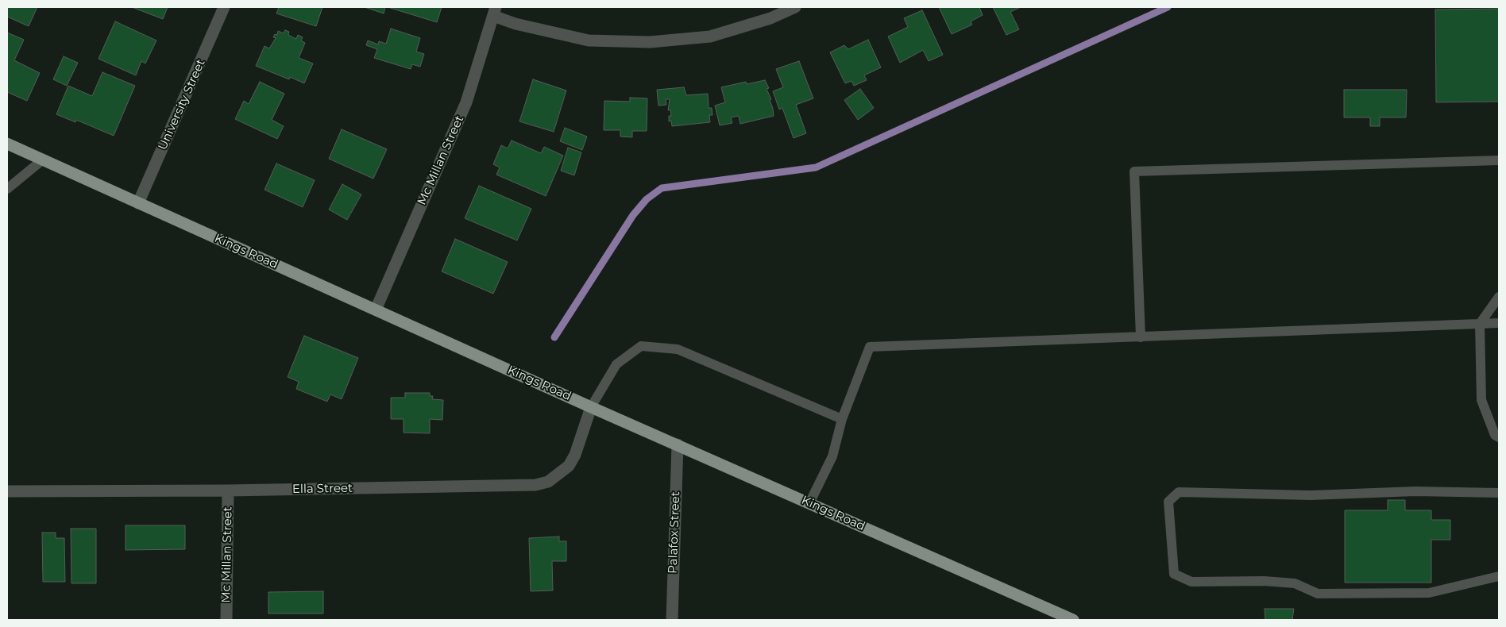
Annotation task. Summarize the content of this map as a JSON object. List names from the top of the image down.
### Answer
{
  "streets": {
    "main road": ["Kings Road"],
    "street": [
      "University Street",
      "Mc Millan Street",
      "Ella Street",
      "Palafox Street"
    ]
  },
  "crossings": [
    ["University Street", "Kings Road"],
    ["Mc Millan Street", "Kings Road"],
    ["Mc Millan Street", "Ella Street"],
    ["Kings Road", "Ella Street"],
    ["Kings Road", "Palafox Street"]
  ]
}
